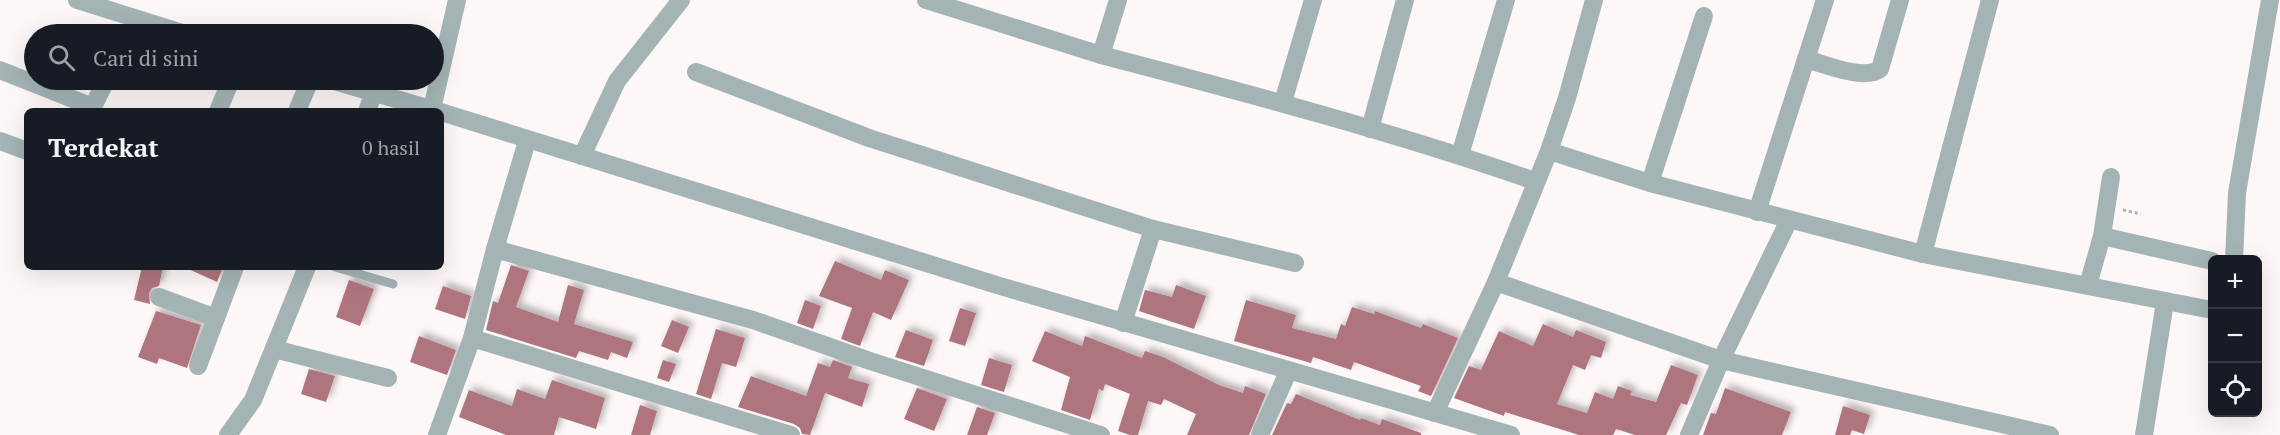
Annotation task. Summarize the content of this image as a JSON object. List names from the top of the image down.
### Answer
{
  "page": {
    "search": "Cari di sini",
    "heading": ["Terdekat", "0 hasil"],
    "map_buttons": ["+", "−"]
  }
}
